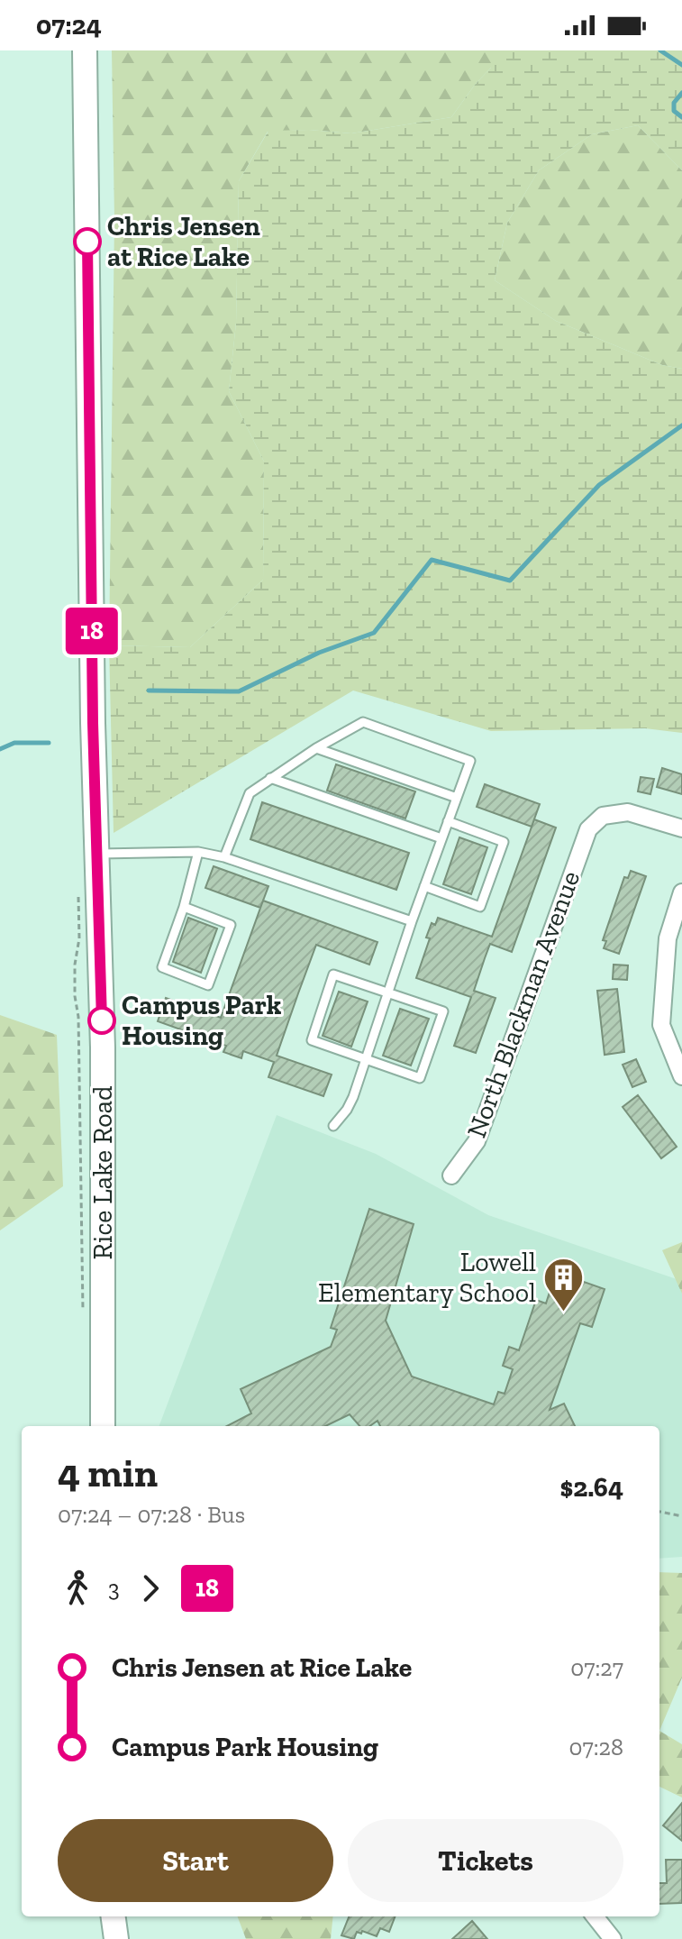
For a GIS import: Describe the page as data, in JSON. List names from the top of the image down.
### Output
{
  "streets": {
    "main road": ["Rice Lake Road"],
    "street": ["North Blackman Avenue"]
  },
  "places": {
    "other": ["Chris Jensen at Rice Lake", "Campus Park Housing"],
    "building": ["Lowell Elementary School"]
  },
  "lines": ["bus line 18"],
  "page": {
    "status": "07:24",
    "on_map": "18",
    "heading": ["4 min", "07:24 – 07:28 · Bus", "$2.64"],
    "legs": ["3", "18"],
    "list": [
      {
        "name": "Chris Jensen at Rice Lake",
        "value": "07:27"
      },
      {
        "name": "Campus Park Housing",
        "value": "07:28"
      }
    ],
    "buttons": ["Start", "Tickets"]
  }
}
